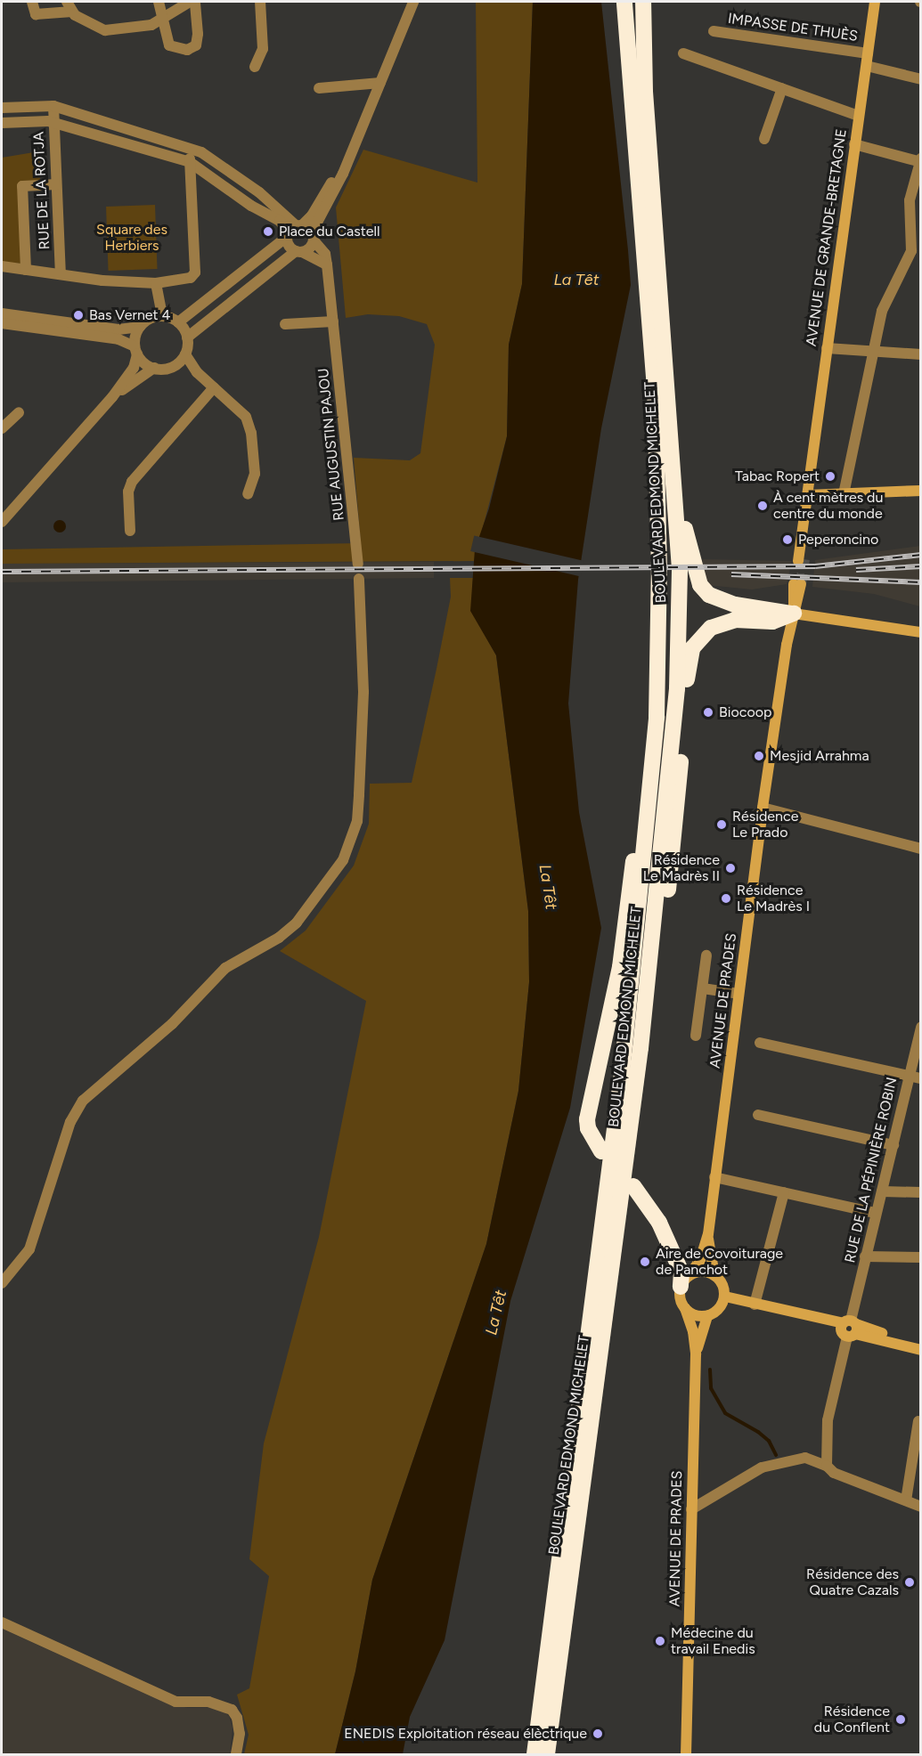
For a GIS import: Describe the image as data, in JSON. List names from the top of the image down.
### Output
{
  "streets": {
    "highway": ["BOULEVARD EDMOND MICHELET"],
    "main road": ["AVENUE DE GRANDE-BRETAGNE", "AVENUE DE PRADES"],
    "street": [
      "IMPASSE DE THUÈS",
      "RUE DE LA ROTJA",
      "RUE AUGUSTIN PAJOU",
      "RUE DE LA PÉPINIÈRE ROBIN"
    ]
  },
  "crossings": [
    ["IMPASSE DE THUÈS", "AVENUE DE GRANDE-BRETAGNE"]
  ],
  "water": ["La Têt"],
  "parks": ["Square des Herbiers"],
  "places": [
    "Place du Castell",
    "Bas Vernet 4",
    "Tabac Ropert",
    "À cent mètres du centre du monde",
    "Peperoncino",
    "Biocoop",
    "Mesjid Arrahma",
    "Résidence Le Prado",
    "Résidence Le Madrès II",
    "Résidence Le Madrès I",
    "Aire de Covoiturage de Panchot",
    "Résidence des Quatre Cazals",
    "Médecine du travail Enedis",
    "Résidence du Conflent",
    "ENEDIS Exploitation réseau élèctrique"
  ]
}
